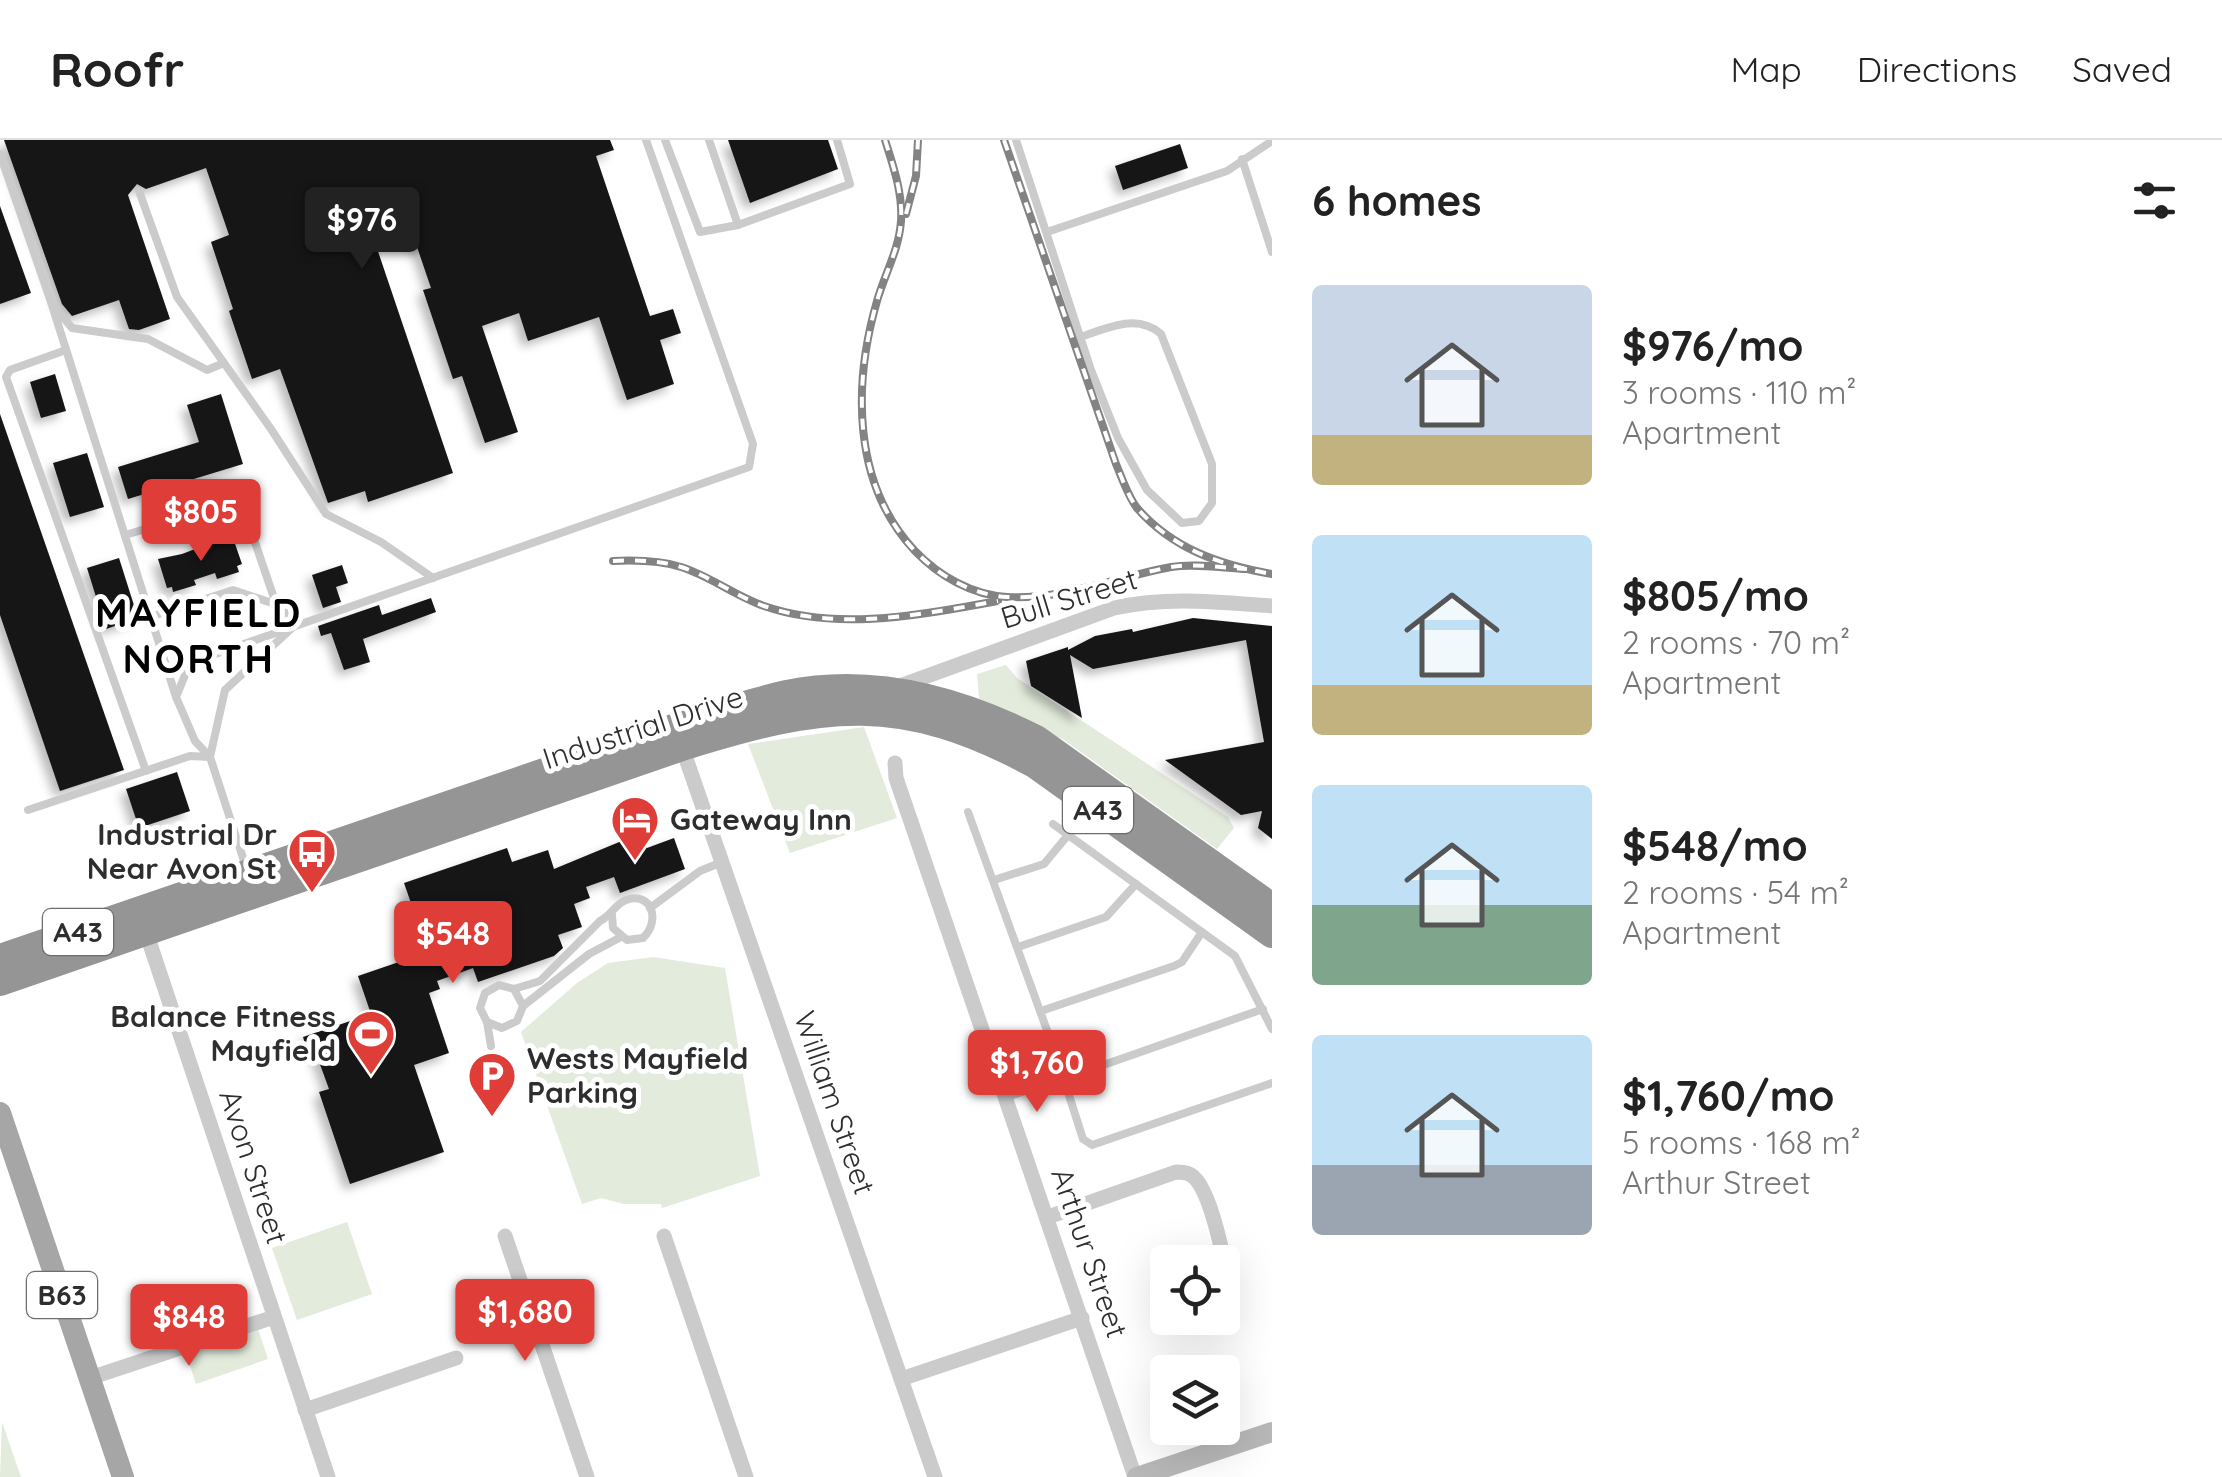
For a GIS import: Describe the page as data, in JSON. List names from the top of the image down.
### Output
{
  "streets": {
    "highway": ["Industrial Drive", "A43"],
    "main road": ["B63"],
    "street": [
      "Bull Street",
      "William Street",
      "Avon Street",
      "Arthur Street"
    ]
  },
  "crossings": [
    ["Bull Street", "Industrial Drive"],
    ["Industrial Drive", "William Street"],
    ["Industrial Drive", "Avon Street"]
  ],
  "districts": ["MAYFIELD NORTH"],
  "places": {
    "hotel": ["Gateway Inn"],
    "bus stop": ["Industrial Dr Near Avon St"],
    "sports": ["Balance Fitness Mayfield"],
    "parking": ["Wests Mayfield Parking"]
  },
  "page": {
    "header": "Roofr",
    "nav": ["Map", "Directions", "Saved"],
    "heading": "6 homes",
    "price": [
      "$976",
      "$805",
      "$548",
      "$1,760",
      "$1,680",
      "$848"
    ],
    "list": [
      {
        "name": "$976/mo",
        "note": "3 rooms · 110 m² · Apartment"
      },
      {
        "name": "$805/mo",
        "note": "2 rooms · 70 m² · Apartment"
      },
      {
        "name": "$548/mo",
        "note": "2 rooms · 54 m² · Apartment"
      },
      {
        "name": "$1,760/mo",
        "note": "5 rooms · 168 m² · Arthur Street"
      }
    ]
  }
}
